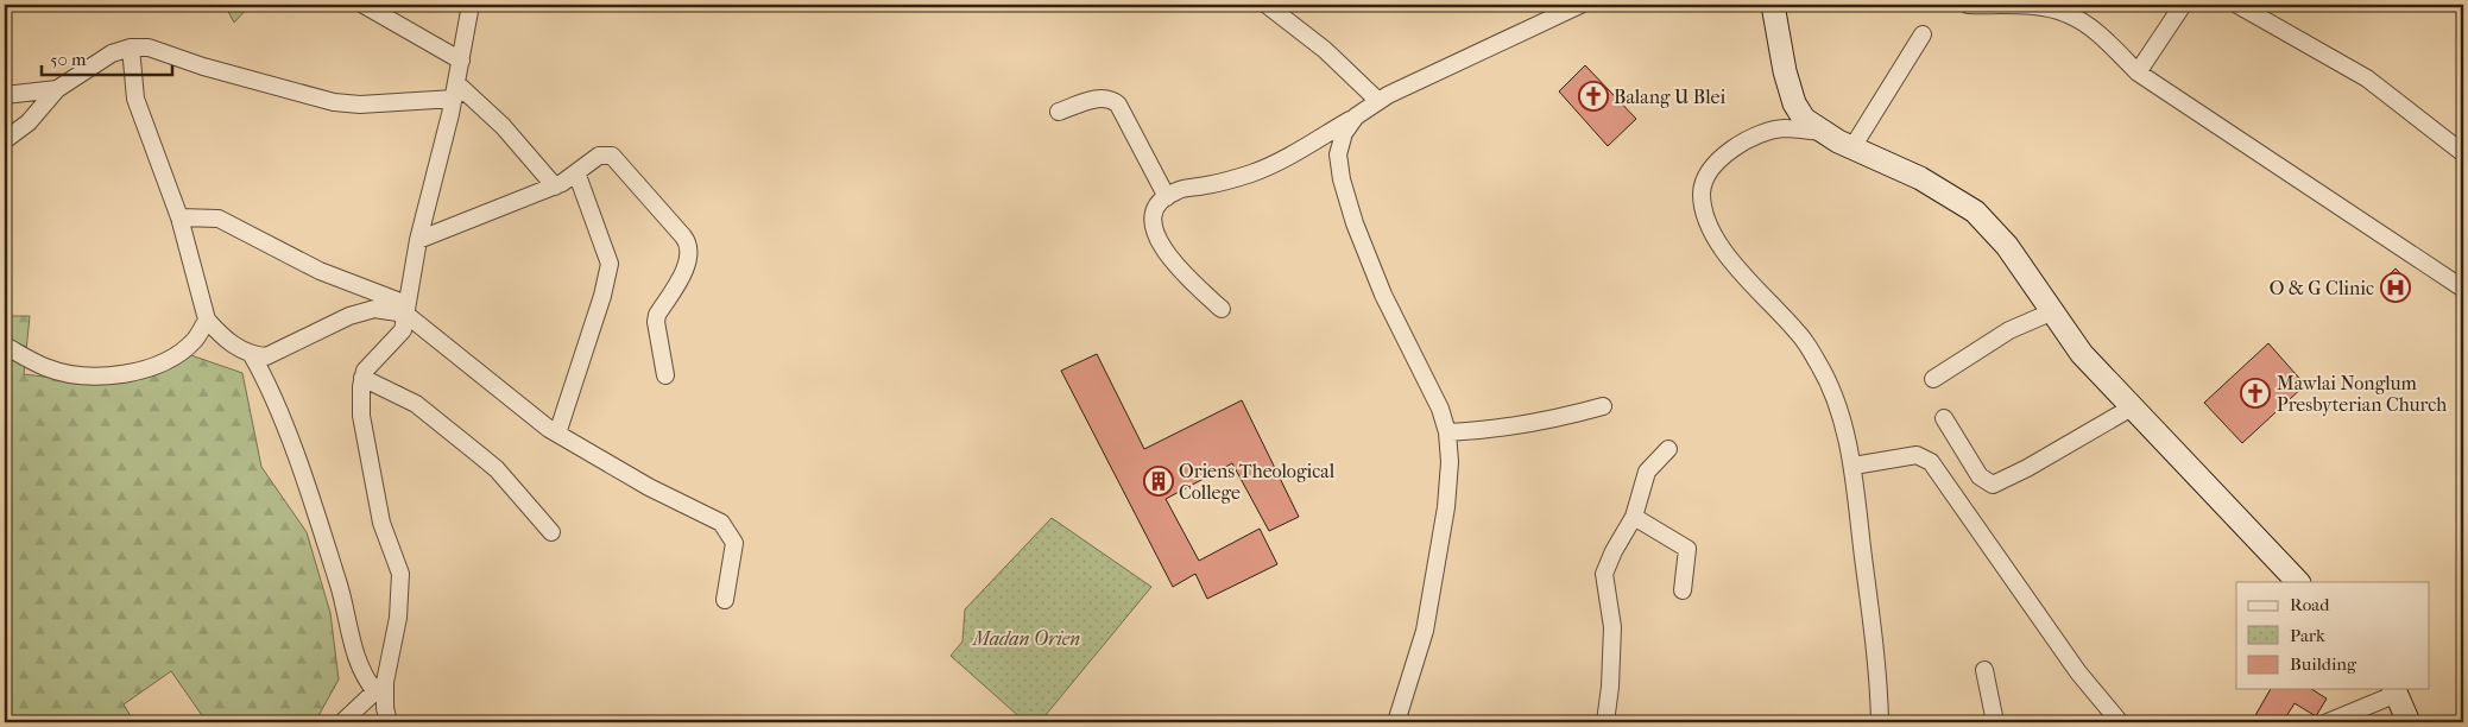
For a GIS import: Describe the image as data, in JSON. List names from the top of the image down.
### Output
{
  "parks": ["Madan Orien"],
  "places": {
    "church": ["Balang U Blei", "Mawlai Nonglum Presbyterian Church"],
    "hospital": ["O & G Clinic"],
    "building": ["Oriens Theological College"]
  },
  "legend": ["Road", "Park", "Building"],
  "scale_bar": "50 m"
}
